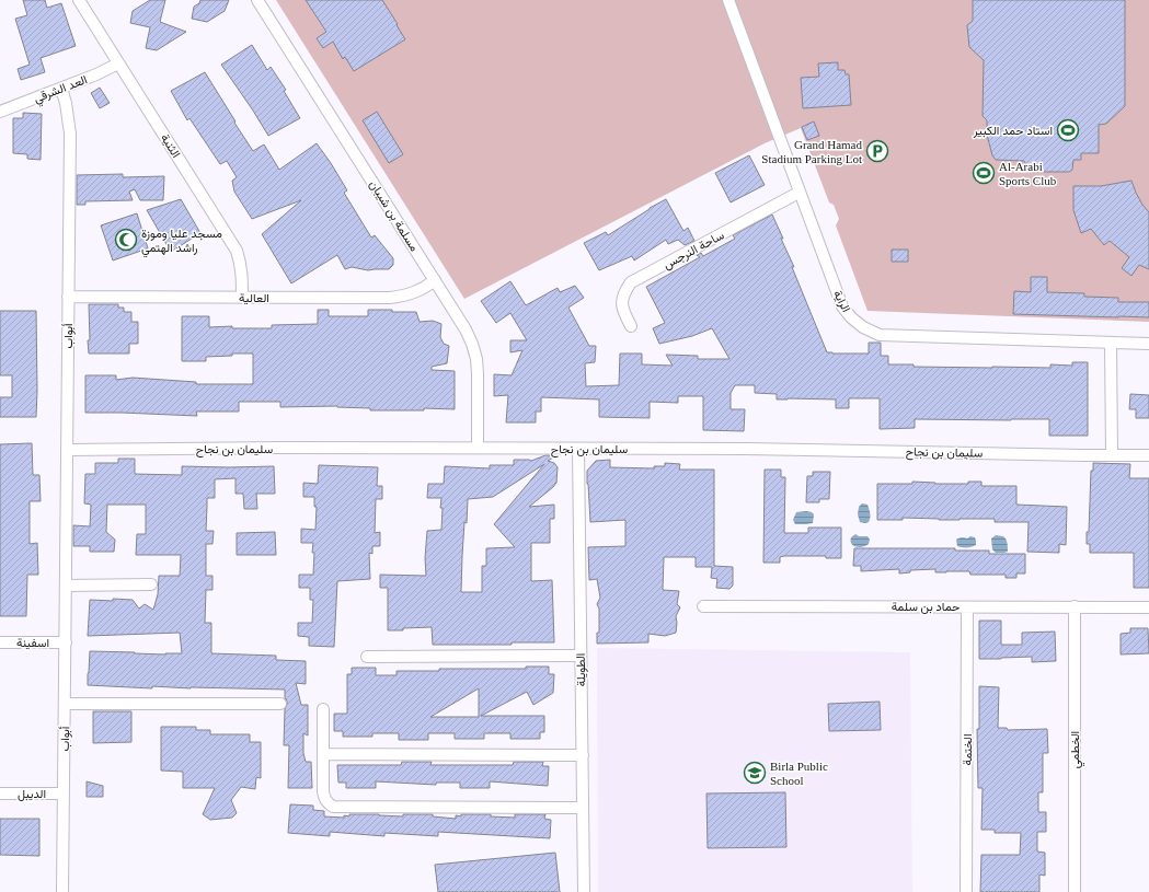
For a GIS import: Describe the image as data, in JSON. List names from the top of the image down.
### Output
{
  "streets": {
    "street": [
      "العد الشرقي",
      "الثنية",
      "مسلمة بن شيبان",
      "ساحة النرجس",
      "العالية",
      "الراية",
      "أبواب",
      "سليمان بن نجاح",
      "حماد بن سلمة",
      "اسفينة",
      "الطويلة",
      "الختمة",
      "الخطمي",
      "الديبل"
    ]
  },
  "crossings": [
    ["العد الشرقي", "الثنية"],
    ["العد الشرقي", "أبواب"],
    ["الثنية", "العالية"],
    ["مسلمة بن شيبان", "العالية"],
    ["مسلمة بن شيبان", "سليمان بن نجاح"],
    ["ساحة النرجس", "الراية"],
    ["العالية", "أبواب"],
    ["أبواب", "سليمان بن نجاح"],
    ["أبواب", "اسفينة"],
    ["أبواب", "الديبل"],
    ["سليمان بن نجاح", "الطويلة"],
    ["حماد بن سلمة", "الختمة"],
    ["حماد بن سلمة", "الخطمي"]
  ],
  "places": {
    "sports": ["استاد حمد الكبير", "Al-Arabi Sports Club"],
    "parking": ["Grand Hamad Stadium Parking Lot"],
    "mosque": ["مسجد عليا وموزة راشد الهتمي"],
    "school or university": ["Birla Public School"]
  }
}
